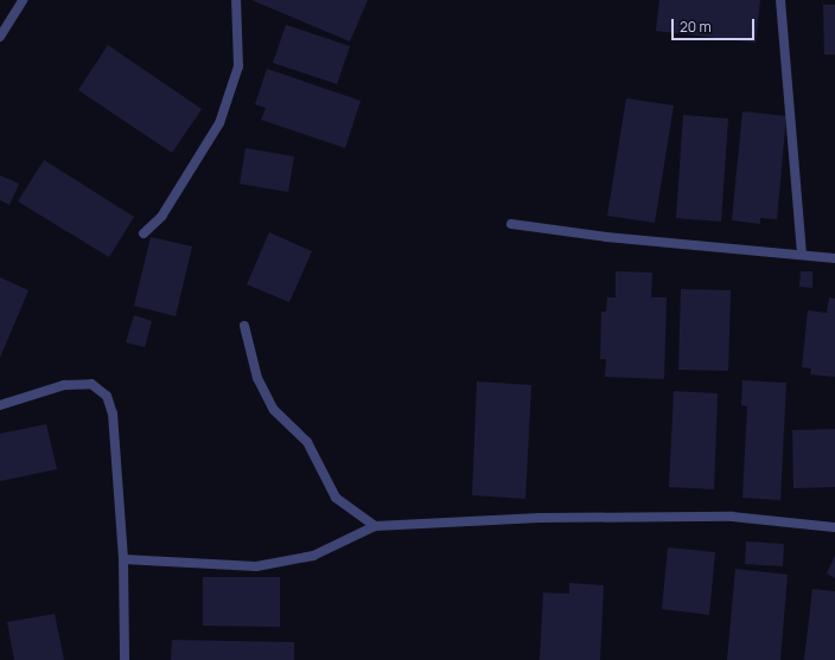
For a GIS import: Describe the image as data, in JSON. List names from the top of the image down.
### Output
{
  "scale_bar": "20 m"
}
